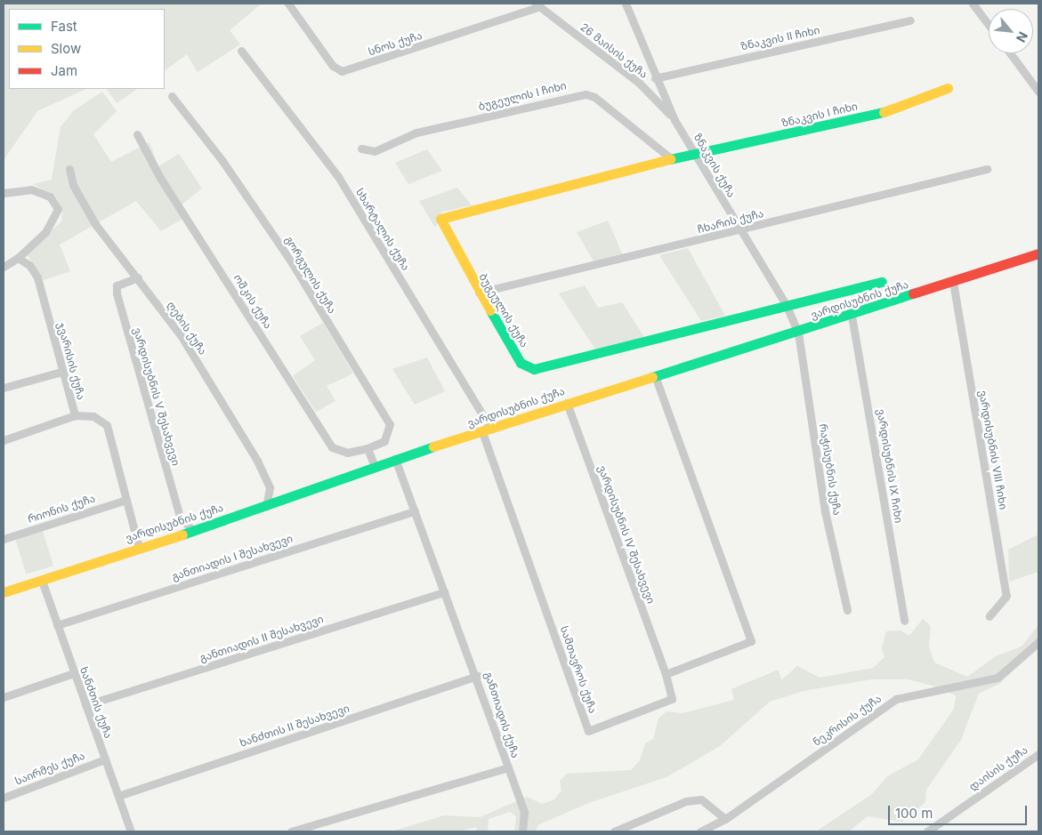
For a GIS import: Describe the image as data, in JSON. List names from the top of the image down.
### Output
{
  "streets": {
    "street": [
      "ზნაკვის II ჩიხი",
      "სნოს ქუჩა",
      "26 მაისის ქუჩა",
      "ბუგეულის I ჩიხი",
      "ზნაკვის I ჩიხი",
      "ზნაკვის ქუჩა",
      "ჩხარის ქუჩა",
      "სხარტალის ქუჩა",
      "გორგულის ქუჩა",
      "ვარდისუბნის ქუჩა",
      "ოშკის ქუჩა",
      "ბუგეულის ქუჩა",
      "ღების ქუჩა",
      "ჯვარისის ქუჩა",
      "ვარდისუბნის V შესახვევი",
      "ვარდისუბნის VIII ჩიხი",
      "ვარდისუბნის IX ჩიხი",
      "რაჭისუბნის ქუჩა",
      "რიონის ქუჩა",
      "ვარდისუბნის IV შესახვევი",
      "განთიადის I შესახვევი",
      "განთიადის II შესახვევი",
      "სამთავროს ქუჩა",
      "ხანძთის ქუჩა",
      "განთიადის ქუჩა",
      "ნეკრისის ქუჩა",
      "ხანძთის II შესახვევი",
      "საირმეს ქუჩა",
      "დაისის ქუჩა"
    ]
  },
  "crossings": [
    ["ზნაკვის II ჩიხი", "ზნაკვის ქუჩა"],
    ["სნოს ქუჩა", "26 მაისის ქუჩა"],
    ["26 მაისის ქუჩა", "ზნაკვის ქუჩა"],
    ["ბუგეულის I ჩიხი", "ბუგეულის ქუჩა"],
    ["ზნაკვის I ჩიხი", "ზნაკვის ქუჩა"],
    ["ზნაკვის I ჩიხი", "ბუგეულის ქუჩა"],
    ["ზნაკვის ქუჩა", "ჩხარის ქუჩა"],
    ["ზნაკვის ქუჩა", "ვარდისუბნის ქუჩა"],
    ["ზნაკვის ქუჩა", "ბუგეულის ქუჩა"],
    ["ზნაკვის ქუჩა", "რაჭისუბნის ქუჩა"],
    ["ჩხარის ქუჩა", "ბუგეულის ქუჩა"],
    ["სხარტალის ქუჩა", "ვარდისუბნის ქუჩა"],
    ["სხარტალის ქუჩა", "სამთავროს ქუჩა"],
    ["გორგულის ქუჩა", "ოშკის ქუჩა"],
    ["ვარდისუბნის ქუჩა", "ღების ქუჩა"],
    ["ვარდისუბნის ქუჩა", "ჯვარისის ქუჩა"],
    ["ვარდისუბნის ქუჩა", "ვარდისუბნის V შესახვევი"],
    ["ვარდისუბნის ქუჩა", "ვარდისუბნის VIII ჩიხი"],
    ["ვარდისუბნის ქუჩა", "ვარდისუბნის IX ჩიხი"],
    ["ვარდისუბნის ქუჩა", "რაჭისუბნის ქუჩა"],
    ["ვარდისუბნის ქუჩა", "ვარდისუბნის IV შესახვევი"],
    ["ვარდისუბნის ქუჩა", "სამთავროს ქუჩა"],
    ["ვარდისუბნის ქუჩა", "ხანძთის ქუჩა"],
    ["ვარდისუბნის ქუჩა", "განთიადის ქუჩა"],
    ["ღების ქუჩა", "ვარდისუბნის V შესახვევი"],
    ["ჯვარისის ქუჩა", "რიონის ქუჩა"],
    ["ვარდისუბნის IV შესახვევი", "სამთავროს ქუჩა"],
    ["განთიადის I შესახვევი", "ხანძთის ქუჩა"],
    ["განთიადის I შესახვევი", "განთიადის ქუჩა"],
    ["განთიადის II შესახვევი", "ხანძთის ქუჩა"],
    ["განთიადის II შესახვევი", "განთიადის ქუჩა"],
    ["ხანძთის ქუჩა", "ხანძთის II შესახვევი"],
    ["ხანძთის ქუჩა", "საირმეს ქუჩა"],
    ["განთიადის ქუჩა", "ხანძთის II შესახვევი"]
  ],
  "legend": ["Fast", "Slow", "Jam"],
  "scale_bar": "100 m",
  "north": "bottom right"
}
